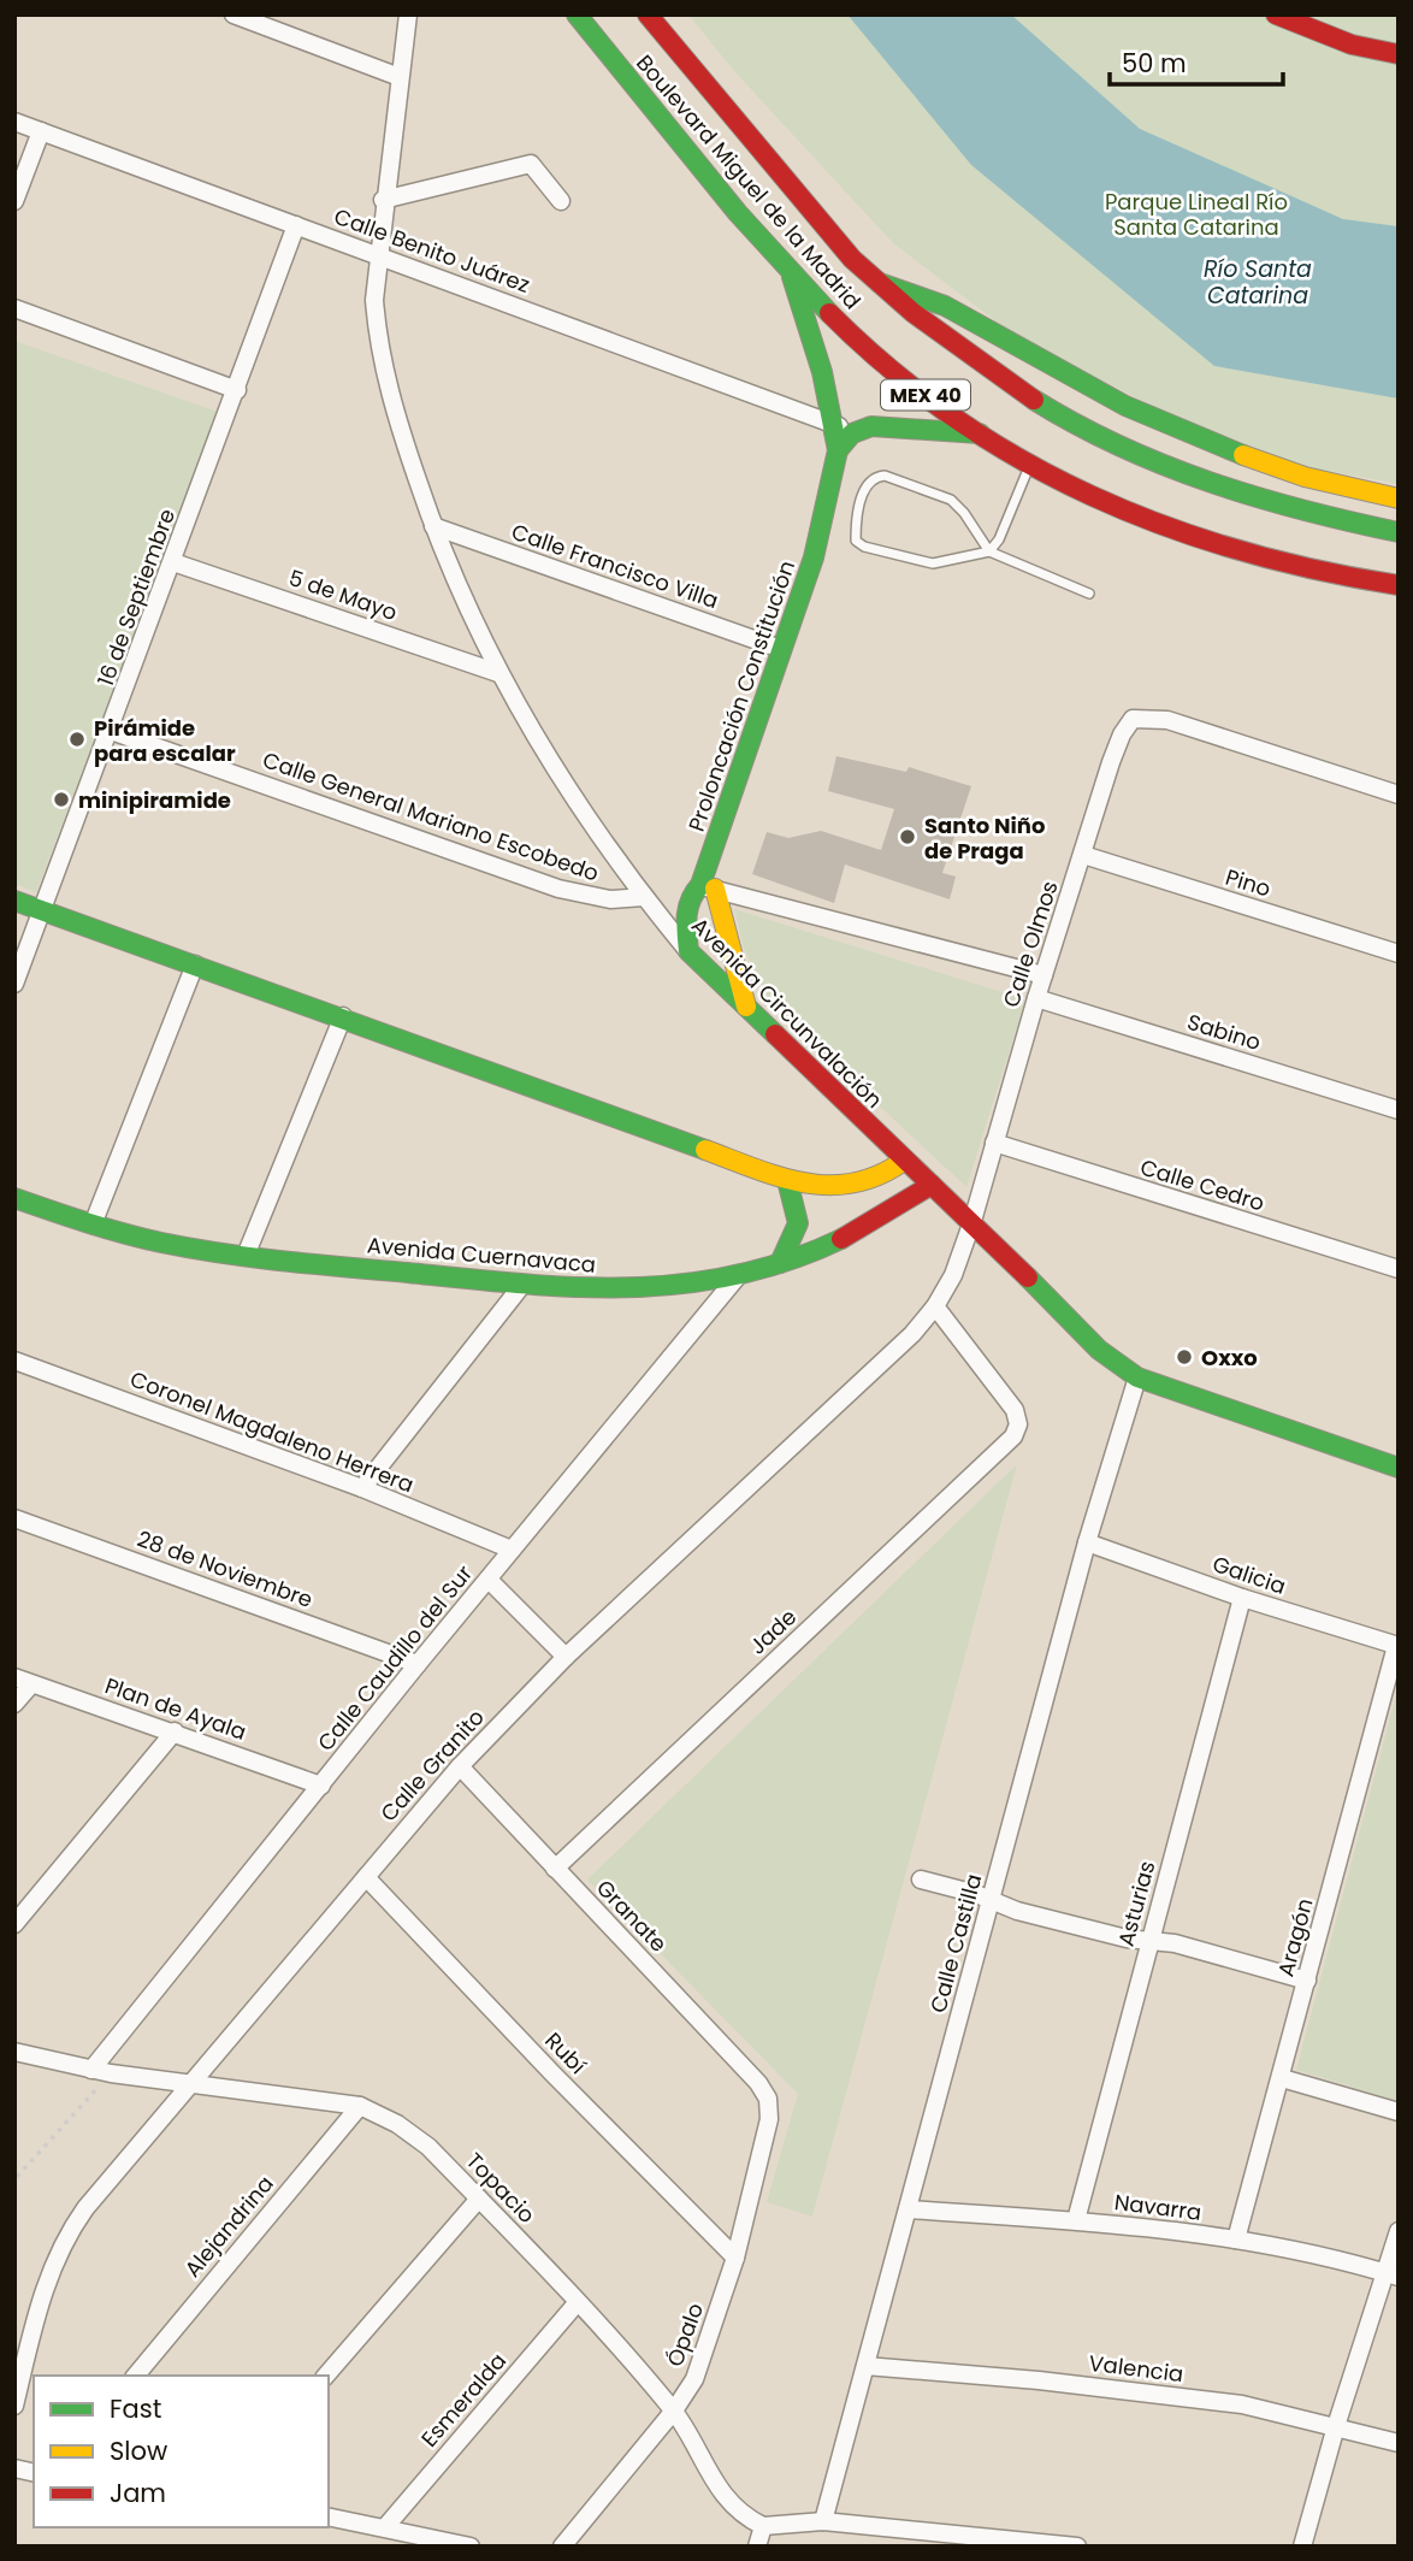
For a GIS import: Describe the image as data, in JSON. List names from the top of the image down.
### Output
{
  "streets": {
    "main road": [
      "Boulevard Miguel de la Madrid",
      "MEX 40",
      "Proloncación Constitución",
      "Avenida Circunvalación",
      "Avenida Cuernavaca"
    ],
    "street": [
      "Calle Benito Juárez",
      "Calle Francisco Villa",
      "5 de Mayo",
      "16 de Septiembre",
      "Calle General Mariano Escobedo",
      "Pino",
      "Calle Olmos",
      "Sabino",
      "Calle Cedro",
      "Coronel Magdaleno Herrera",
      "28 de Noviembre",
      "Galicia",
      "Jade",
      "Calle Caudillo del Sur",
      "Plan de Ayala",
      "Calle Granito",
      "Asturias",
      "Granate",
      "Aragón",
      "Calle Castilla",
      "Rubí",
      "Topacio",
      "Navarra",
      "Alejandrina",
      "Ópalo",
      "Valencia",
      "Esmeralda"
    ]
  },
  "crossings": [
    ["Boulevard Miguel de la Madrid", "Proloncación Constitución"],
    ["Calle Benito Juárez", "16 de Septiembre"],
    ["Calle Benito Juárez", "Proloncación Constitución"],
    ["Calle Benito Juárez", "Avenida Circunvalación"],
    ["Calle Francisco Villa", "Proloncación Constitución"],
    ["Calle Francisco Villa", "Avenida Circunvalación"],
    ["5 de Mayo", "16 de Septiembre"],
    ["5 de Mayo", "Avenida Circunvalación"],
    ["16 de Septiembre", "Calle General Mariano Escobedo"],
    ["Proloncación Constitución", "Avenida Circunvalación"],
    ["Calle General Mariano Escobedo", "Avenida Circunvalación"],
    ["Pino", "Calle Olmos"],
    ["Calle Olmos", "Avenida Circunvalación"],
    ["Calle Olmos", "Sabino"],
    ["Calle Olmos", "Calle Cedro"],
    ["Calle Olmos", "Calle Granito"],
    ["Avenida Circunvalación", "Avenida Cuernavaca"],
    ["Avenida Circunvalación", "Calle Granito"],
    ["Avenida Circunvalación", "Calle Castilla"],
    ["Avenida Cuernavaca", "Calle Caudillo del Sur"],
    ["Coronel Magdaleno Herrera", "Calle Caudillo del Sur"],
    ["28 de Noviembre", "Calle Caudillo del Sur"],
    ["Galicia", "Asturias"],
    ["Galicia", "Aragón"],
    ["Galicia", "Calle Castilla"],
    ["Jade", "Calle Granito"],
    ["Jade", "Granate"],
    ["Calle Caudillo del Sur", "Plan de Ayala"],
    ["Calle Caudillo del Sur", "Topacio"],
    ["Calle Granito", "Granate"],
    ["Calle Granito", "Rubí"],
    ["Calle Granito", "Topacio"],
    ["Asturias", "Navarra"],
    ["Granate", "Ópalo"],
    ["Aragón", "Navarra"],
    ["Calle Castilla", "Navarra"],
    ["Calle Castilla", "Valencia"],
    ["Rubí", "Ópalo"],
    ["Topacio", "Alejandrina"],
    ["Topacio", "Ópalo"],
    ["Topacio", "Esmeralda"]
  ],
  "water": ["Río Santa Catarina"],
  "parks": ["Parque Lineal Río Santa Catarina"],
  "places": [
    "Pirámide para escalar",
    "minipiramide",
    "Santo Niño de Praga",
    "Oxxo"
  ],
  "legend": ["Fast", "Slow", "Jam"],
  "scale_bar": "50 m"
}
